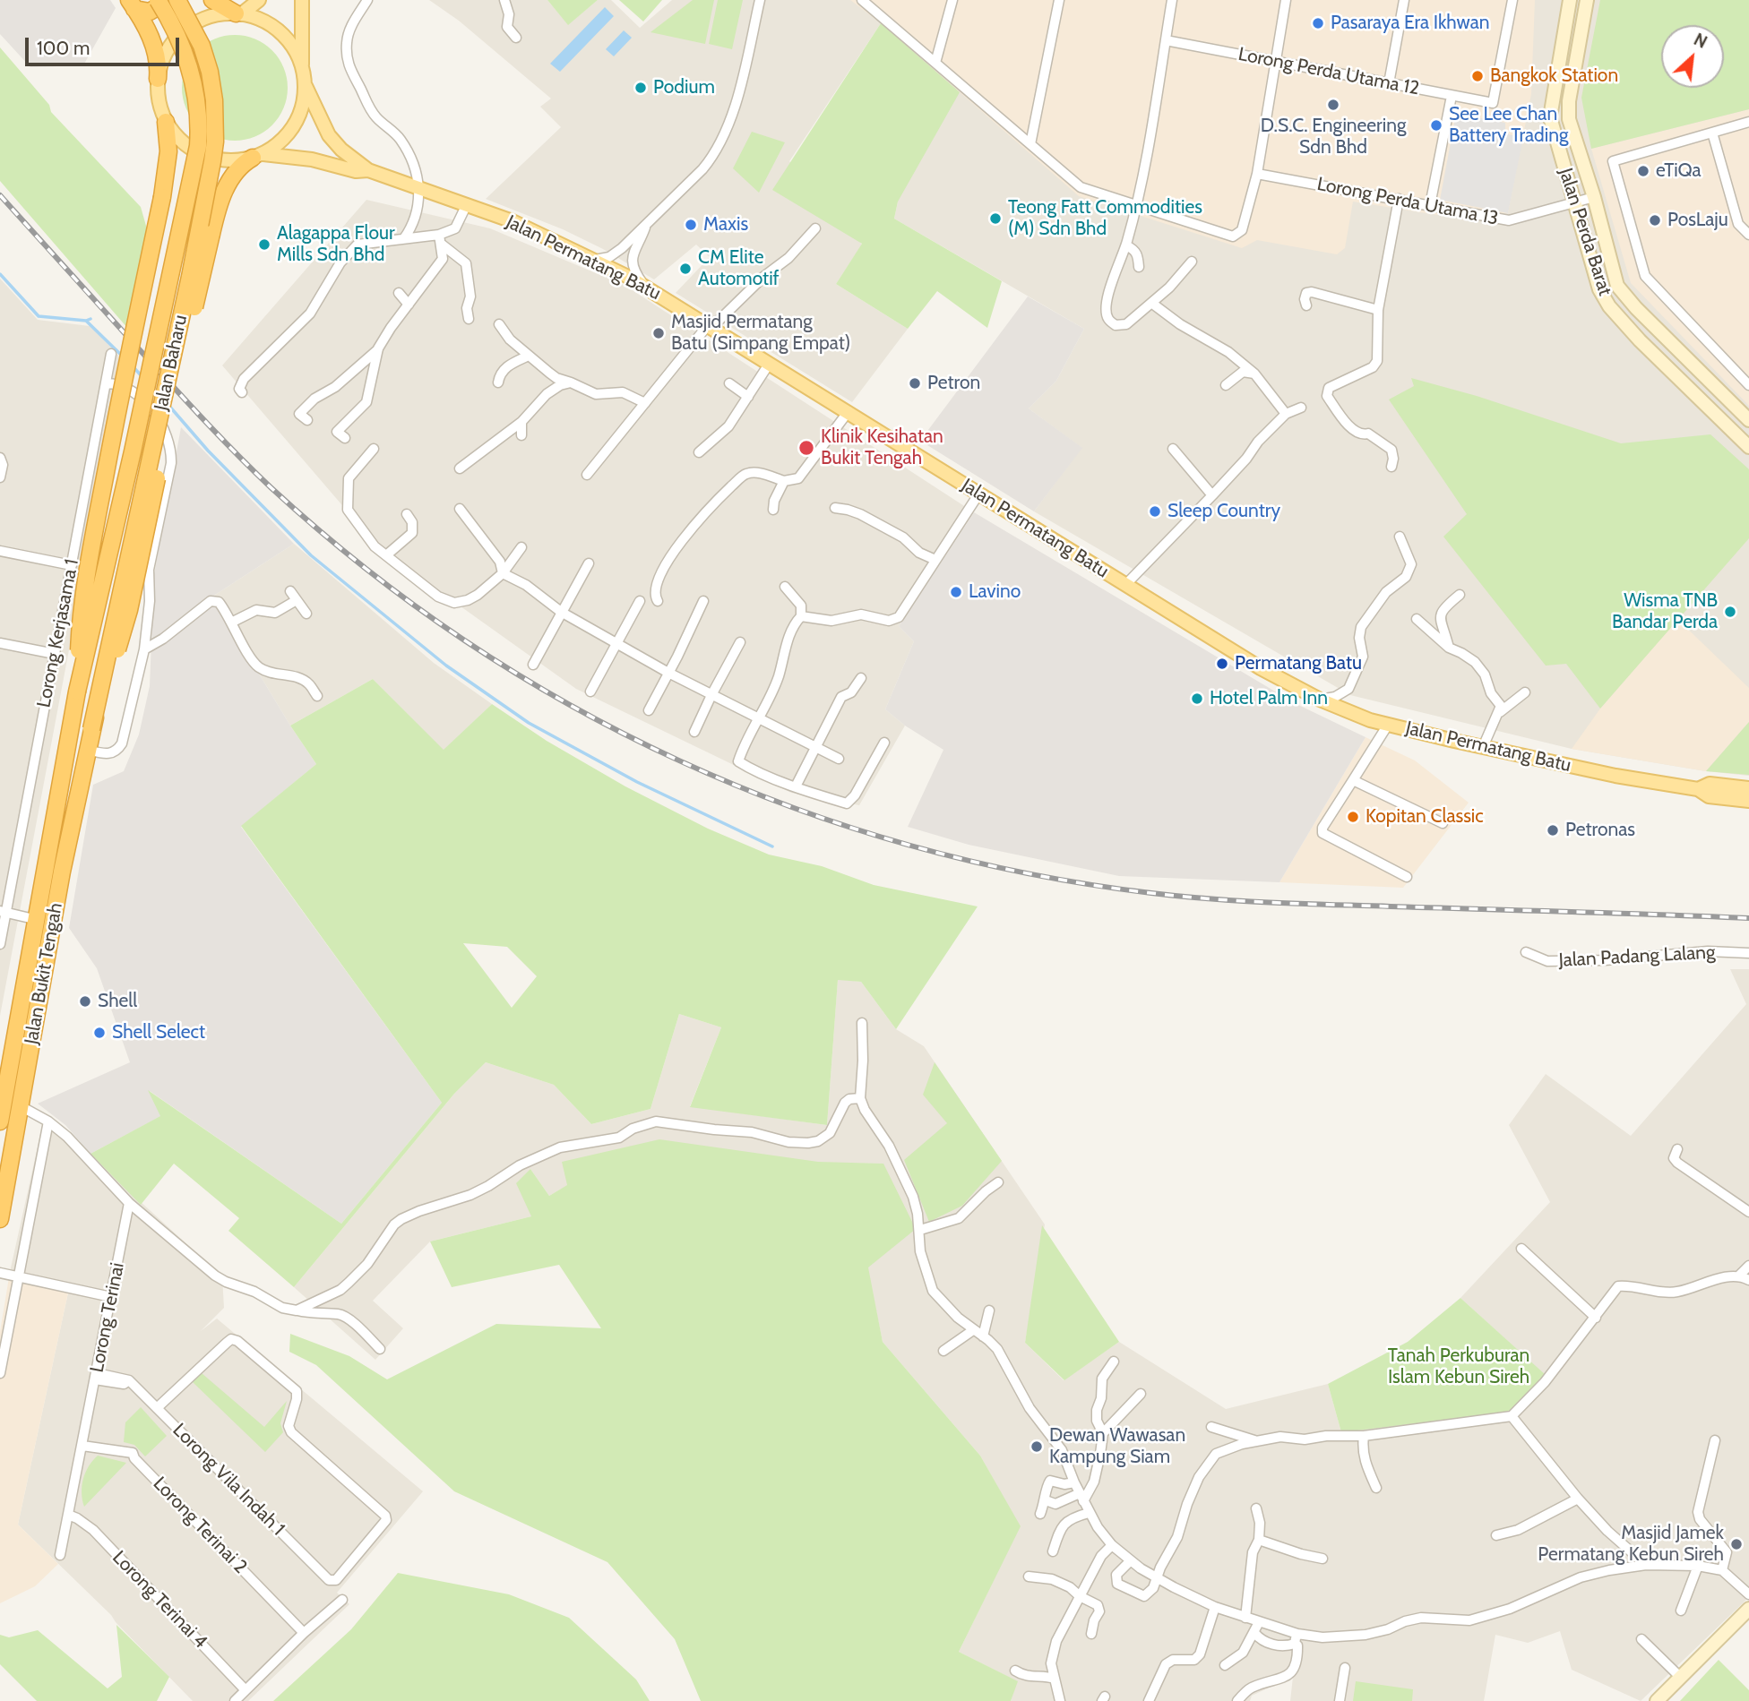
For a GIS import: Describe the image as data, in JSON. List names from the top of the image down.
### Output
{
  "streets": {
    "highway": ["Jalan Baharu", "Jalan Bukit Tengah"],
    "main road": ["Jalan Permatang Batu"],
    "street": [
      "Lorong Perda Utama 12",
      "Lorong Perda Utama 13",
      "Jalan Perda Barat",
      "Lorong Kerjasama 1",
      "Jalan Padang Lalang",
      "Lorong Terinai",
      "Lorong Vila Indah 1",
      "Lorong Terinai 2",
      "Lorong Terinai 4"
    ]
  },
  "crossings": [
    ["Lorong Perda Utama 13", "Jalan Perda Barat"],
    ["Jalan Baharu", "Jalan Bukit Tengah"],
    ["Lorong Terinai", "Lorong Vila Indah 1"],
    ["Lorong Terinai", "Lorong Terinai 2"],
    ["Lorong Terinai", "Lorong Terinai 4"]
  ],
  "parks": ["Tanah Perkuburan Islam Kebun Sireh"],
  "places": [
    "Pasaraya Era Ikhwan",
    "Bangkok Station",
    "Podium",
    "D.S.C. Engineering Sdn Bhd",
    "See Lee Chan Battery Trading",
    "eTiQa",
    "Teong Fatt Commodities (M) Sdn Bhd",
    "PosLaju",
    "Maxis",
    "Alagappa Flour Mills Sdn Bhd",
    "CM Elite Automotif",
    "Masjid Permatang Batu (Simpang Empat)",
    "Petron",
    "Klinik Kesihatan Bukit Tengah",
    "Sleep Country",
    "Lavino",
    "Wisma TNB Bandar Perda",
    "Permatang Batu",
    "Hotel Palm Inn",
    "Kopitan Classic",
    "Petronas",
    "Shell",
    "Shell Select",
    "Dewan Wawasan Kampung Siam",
    "Masjid Jamek Permatang Kebun Sireh"
  ],
  "scale_bar": "100 m",
  "north": "top right"
}
